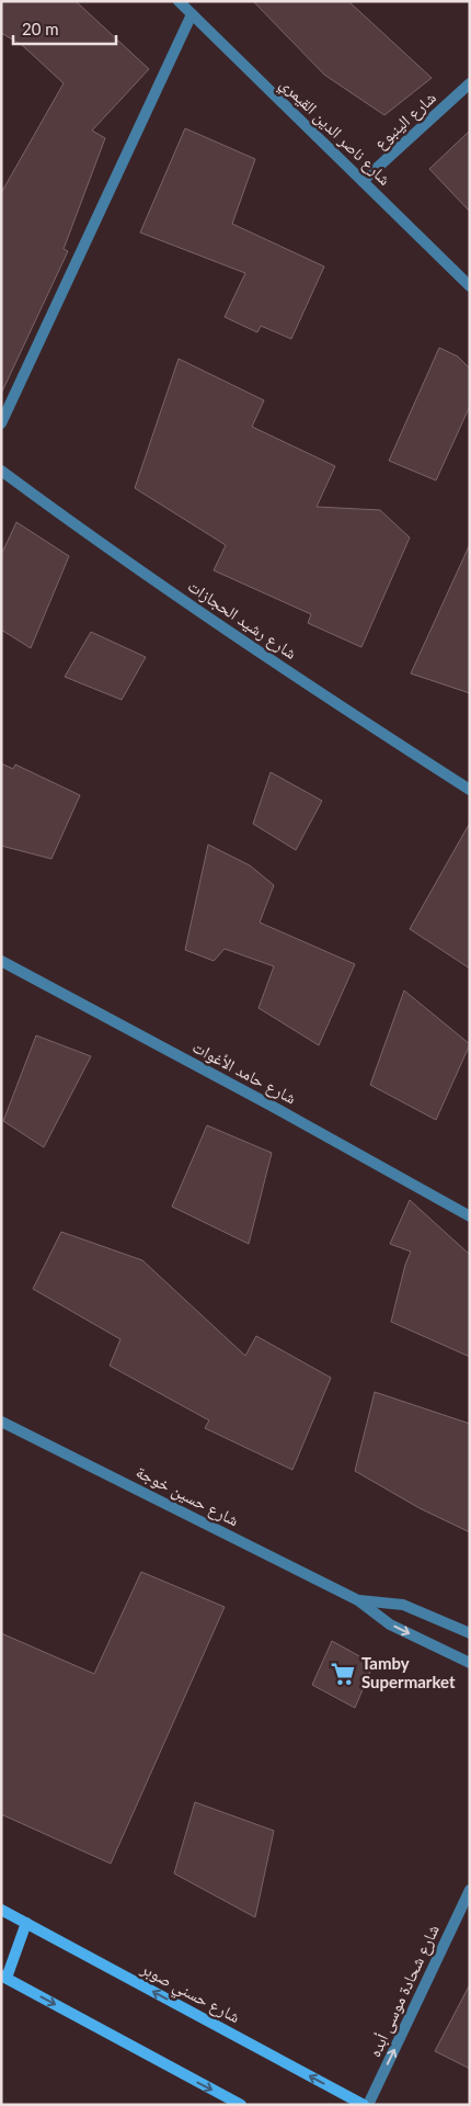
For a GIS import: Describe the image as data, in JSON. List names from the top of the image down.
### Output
{
  "streets": {
    "main road": ["شارع حسني صوبر"],
    "street": [
      "شارع الينبوع",
      "شارع ناصر الدين القيمري",
      "شارع رشيد الحجازات",
      "شارع حامد الأغوات",
      "شارع حسين خوجة",
      "شارع شحادة موسى أبده"
    ]
  },
  "crossings": [
    ["شارع الينبوع", "شارع ناصر الدين القيمري"]
  ],
  "one_way": ["شارع شحادة موسى أبده"],
  "places": {
    "supermarket": ["Tamby Supermarket"]
  },
  "scale_bar": "20 m"
}
